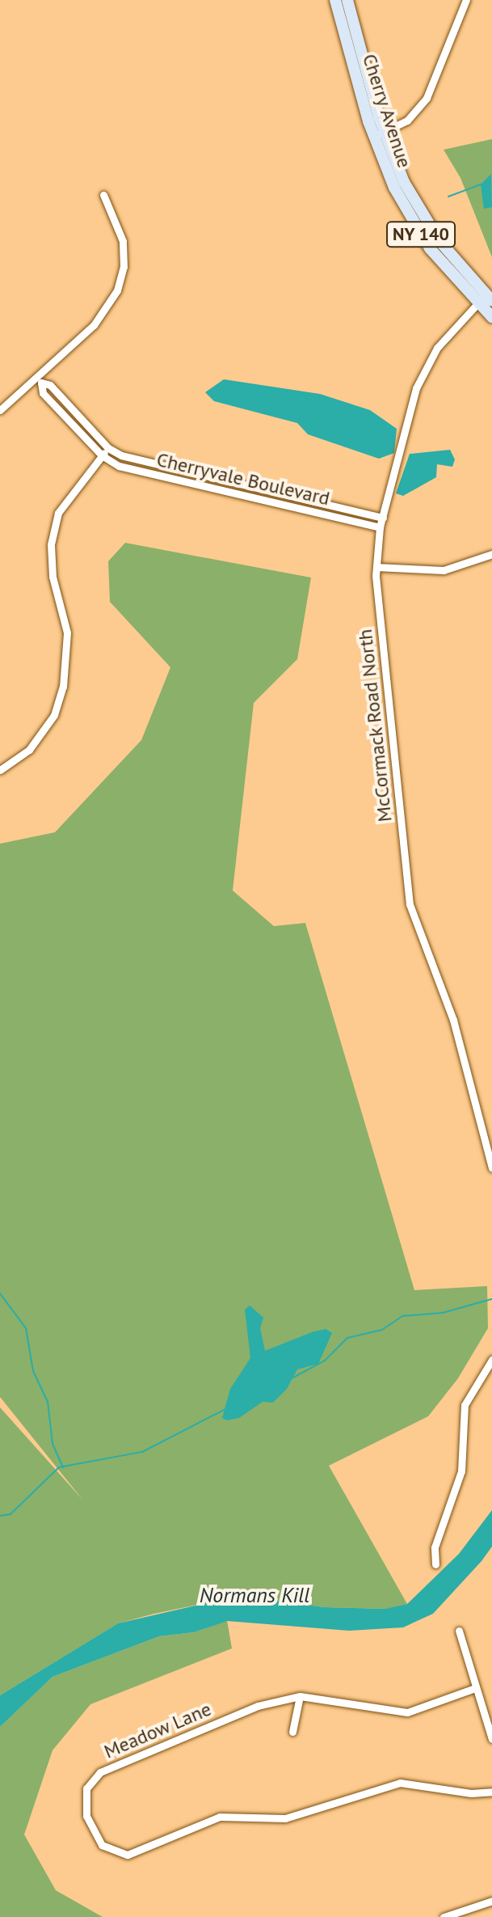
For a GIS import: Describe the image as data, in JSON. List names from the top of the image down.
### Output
{
  "streets": {
    "main road": ["Cherry Avenue", "NY 140"],
    "street": ["Cherryvale Boulevard", "McCormack Road North", "Meadow Lane"]
  },
  "crossings": [
    ["Cherry Avenue", "McCormack Road North"],
    ["Cherryvale Boulevard", "McCormack Road North"]
  ],
  "water": ["Normans Kill"]
}
